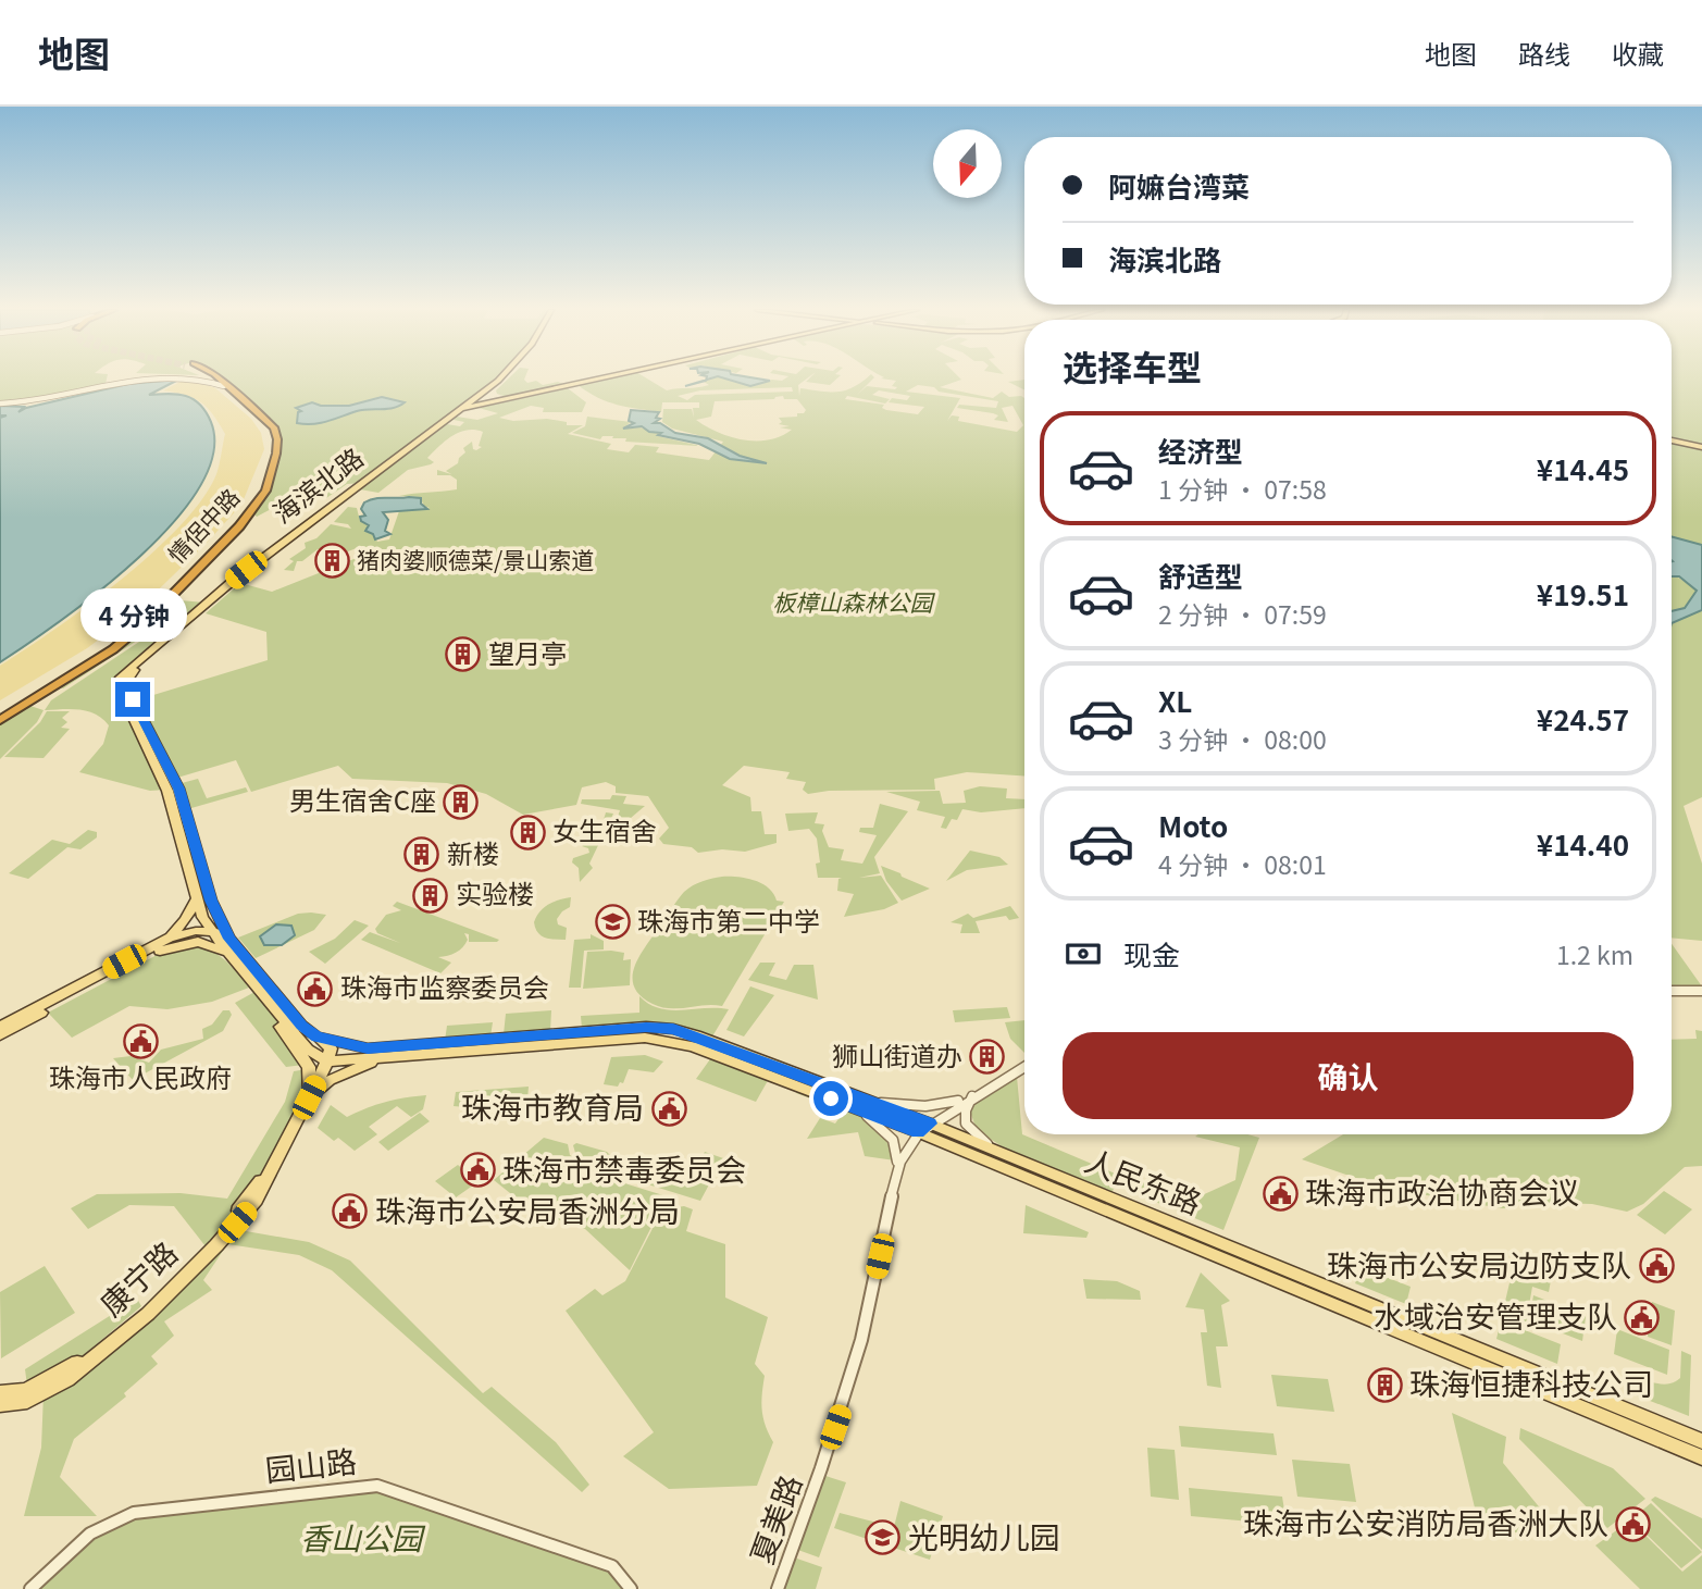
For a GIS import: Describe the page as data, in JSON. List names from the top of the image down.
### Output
{
  "streets": {
    "highway": ["情侶中路"],
    "main road": ["海滨北路", "人民东路", "康宁路"],
    "street": ["园山路", "夏美路"]
  },
  "crossings": [
    ["海滨北路", "人民东路"],
    ["人民东路", "康宁路"],
    ["人民东路", "夏美路"]
  ],
  "parks": ["板樟山森林公园", "香山公园"],
  "places": {
    "building": [
      "猪肉婆顺德菜/景山索道",
      "望月亭",
      "男生宿舍C座",
      "女生宿舍",
      "新楼",
      "实验楼",
      "狮山街道办",
      "珠海恒捷科技公司"
    ],
    "school or university": ["珠海市第二中学", "光明幼儿园"],
    "public building": [
      "珠海市监察委员会",
      "珠海市人民政府",
      "珠海市教育局",
      "珠海市禁毒委员会",
      "珠海市政治协商会议",
      "珠海市公安局香洲分局",
      "珠海市公安局边防支队",
      "水域治安管理支队",
      "珠海市公安消防局香洲大队"
    ]
  },
  "north": "bottom",
  "page": {
    "header": "地图",
    "nav": ["地图", "路线", "收藏"],
    "banner": ["阿嫲台湾菜", "海滨北路"],
    "heading": "选择车型",
    "list": [
      {
        "name": "经济型",
        "note": "1 分钟 · 07:58",
        "value": "¥14.45"
      },
      {
        "name": "舒适型",
        "note": "2 分钟 · 07:59",
        "value": "¥19.51"
      },
      {
        "name": "XL",
        "note": "3 分钟 · 08:00",
        "value": "¥24.57"
      },
      {
        "name": "Moto",
        "note": "4 分钟 · 08:01",
        "value": "¥14.40"
      }
    ],
    "bubble": "4 分钟",
    "pay": ["现金", "1.2 km"],
    "buttons": "确认"
  }
}
